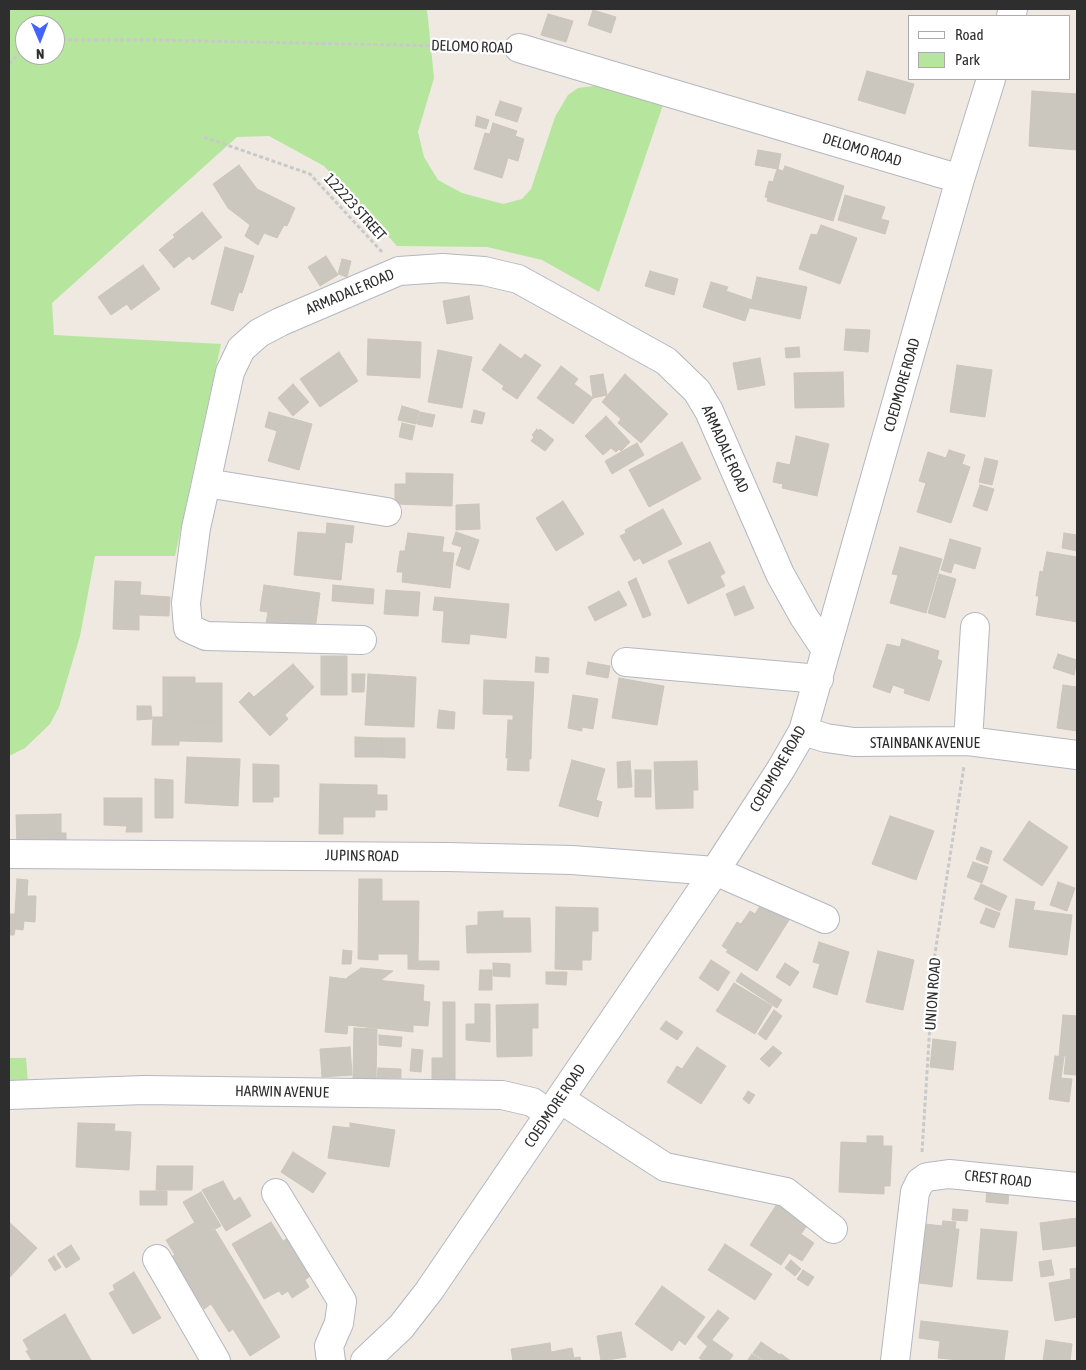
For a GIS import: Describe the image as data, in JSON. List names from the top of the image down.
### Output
{
  "streets": {
    "street": [
      "DELOMO ROAD",
      "ARMADALE ROAD",
      "COEDMORE ROAD",
      "STAINBANK AVENUE",
      "JUPINS ROAD",
      "HARWIN AVENUE",
      "CREST ROAD"
    ],
    "path": ["122223 STREET", "UNION ROAD"]
  },
  "crossings": [
    ["DELOMO ROAD", "COEDMORE ROAD"],
    ["122223 STREET", "ARMADALE ROAD"],
    ["ARMADALE ROAD", "COEDMORE ROAD"],
    ["COEDMORE ROAD", "STAINBANK AVENUE"],
    ["COEDMORE ROAD", "JUPINS ROAD"],
    ["COEDMORE ROAD", "HARWIN AVENUE"],
    ["STAINBANK AVENUE", "UNION ROAD"],
    ["UNION ROAD", "CREST ROAD"]
  ],
  "legend": ["Road", "Park"],
  "north": "bottom"
}
